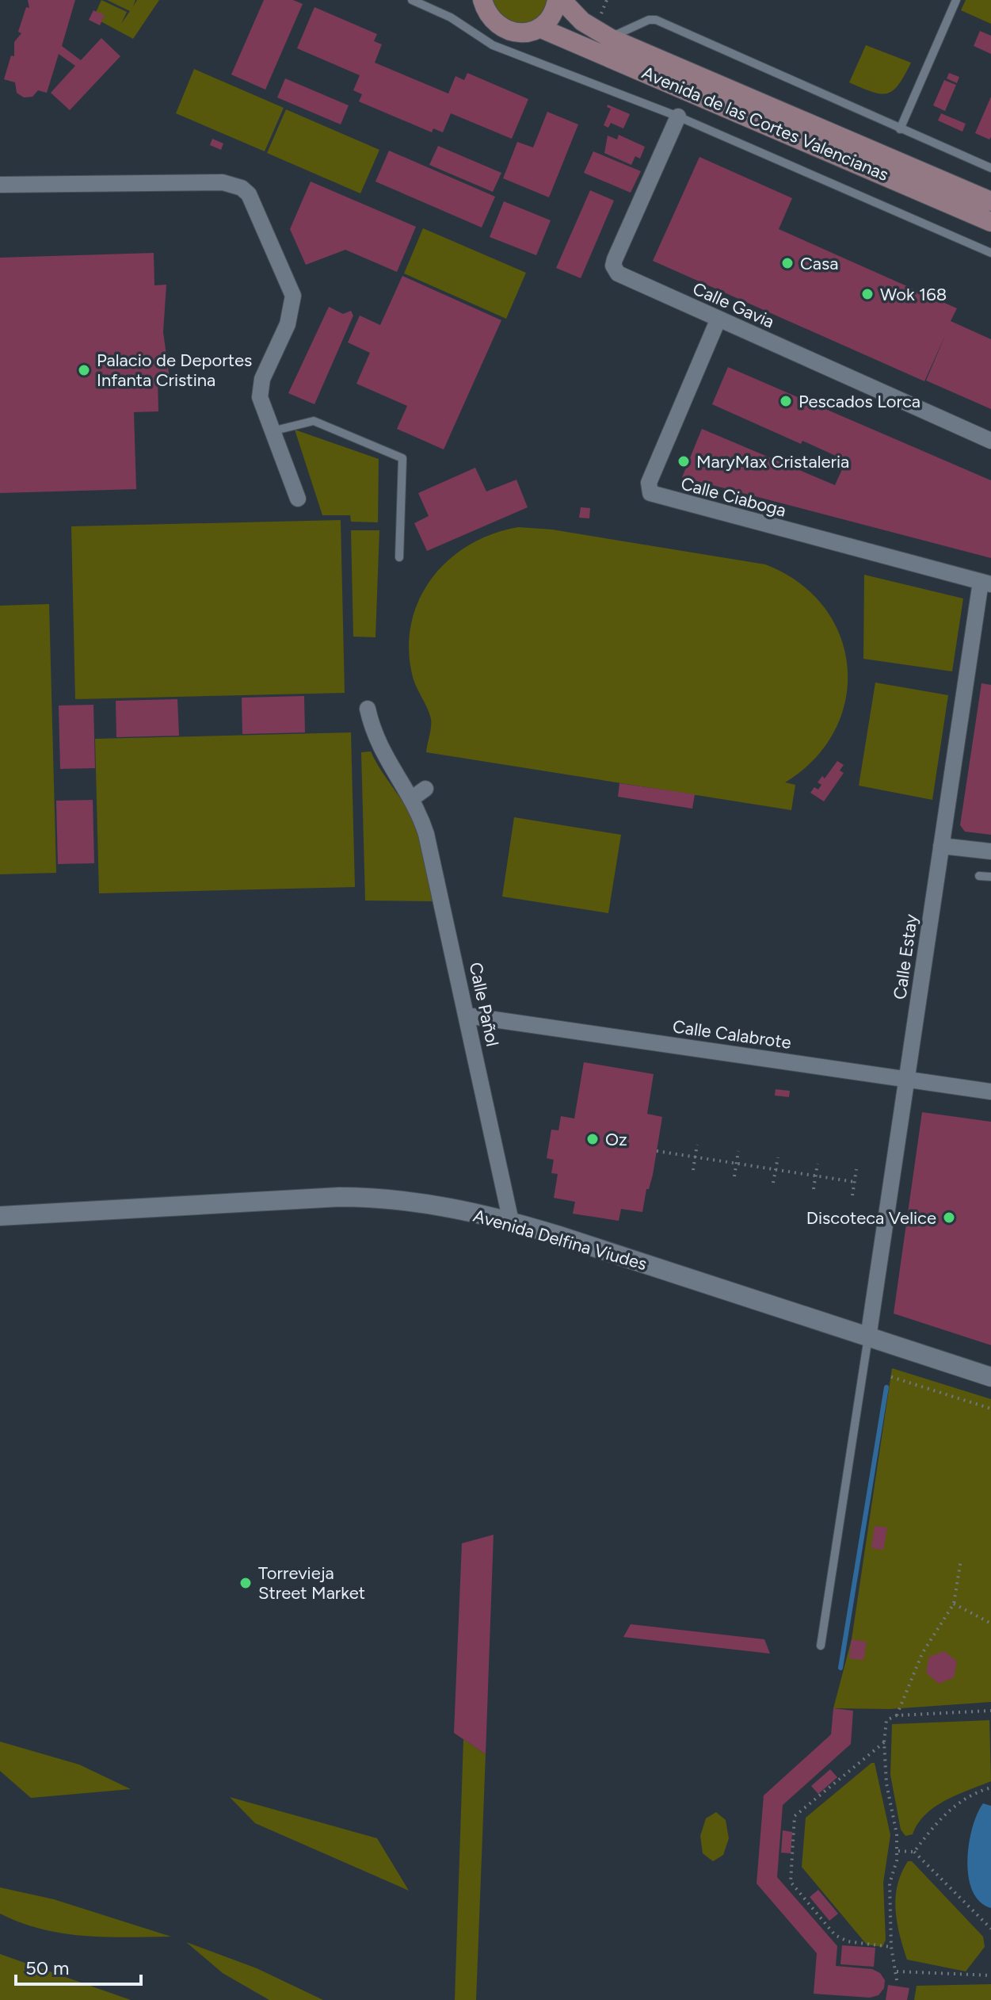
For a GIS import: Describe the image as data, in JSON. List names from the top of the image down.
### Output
{
  "streets": {
    "main road": ["Avenida de las Cortes Valencianas"],
    "street": [
      "Calle Gavia",
      "Calle Ciaboga",
      "Calle Estay",
      "Calle Pañol",
      "Calle Calabrote",
      "Avenida Delfina Viudes"
    ]
  },
  "crossings": [
    ["Calle Gavia", "Calle Ciaboga"],
    ["Calle Ciaboga", "Calle Estay"],
    ["Calle Estay", "Calle Calabrote"],
    ["Calle Estay", "Avenida Delfina Viudes"],
    ["Calle Pañol", "Calle Calabrote"],
    ["Calle Pañol", "Avenida Delfina Viudes"]
  ],
  "places": [
    "Casa",
    "Wok 168",
    "Palacio de Deportes Infanta Cristina",
    "Pescados Lorca",
    "MaryMax Cristaleria",
    "Oz",
    "Discoteca Velice",
    "Torrevieja Street Market"
  ],
  "scale_bar": "50 m"
}
